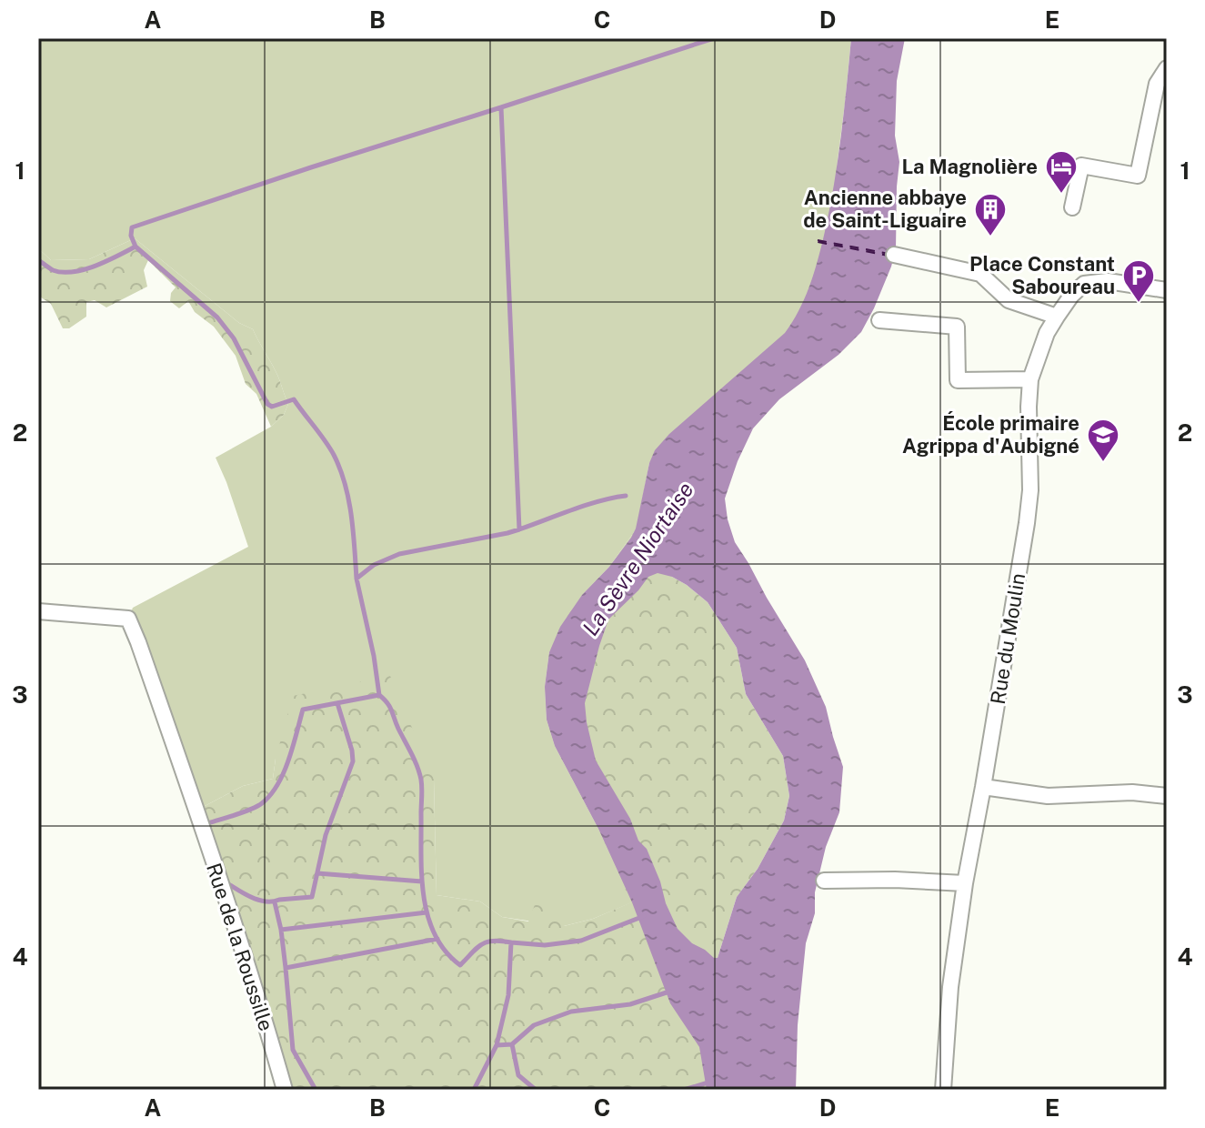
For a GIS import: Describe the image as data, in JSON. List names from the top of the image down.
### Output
{
  "streets": {
    "street": ["Rue du Moulin", "Rue de la Roussille"]
  },
  "water": ["La Sèvre Niortaise"],
  "places": {
    "hotel": ["La Magnolière"],
    "building": ["Ancienne abbaye de Saint-Liguaire"],
    "parking": ["Place Constant Saboureau"],
    "school or university": ["École primaire Agrippa d'Aubigné"]
  },
  "grid": {
    "columns": [
      "A",
      "B",
      "C",
      "D",
      "E"
    ],
    "rows": [
      "1",
      "2",
      "3",
      "4"
    ]
  }
}
